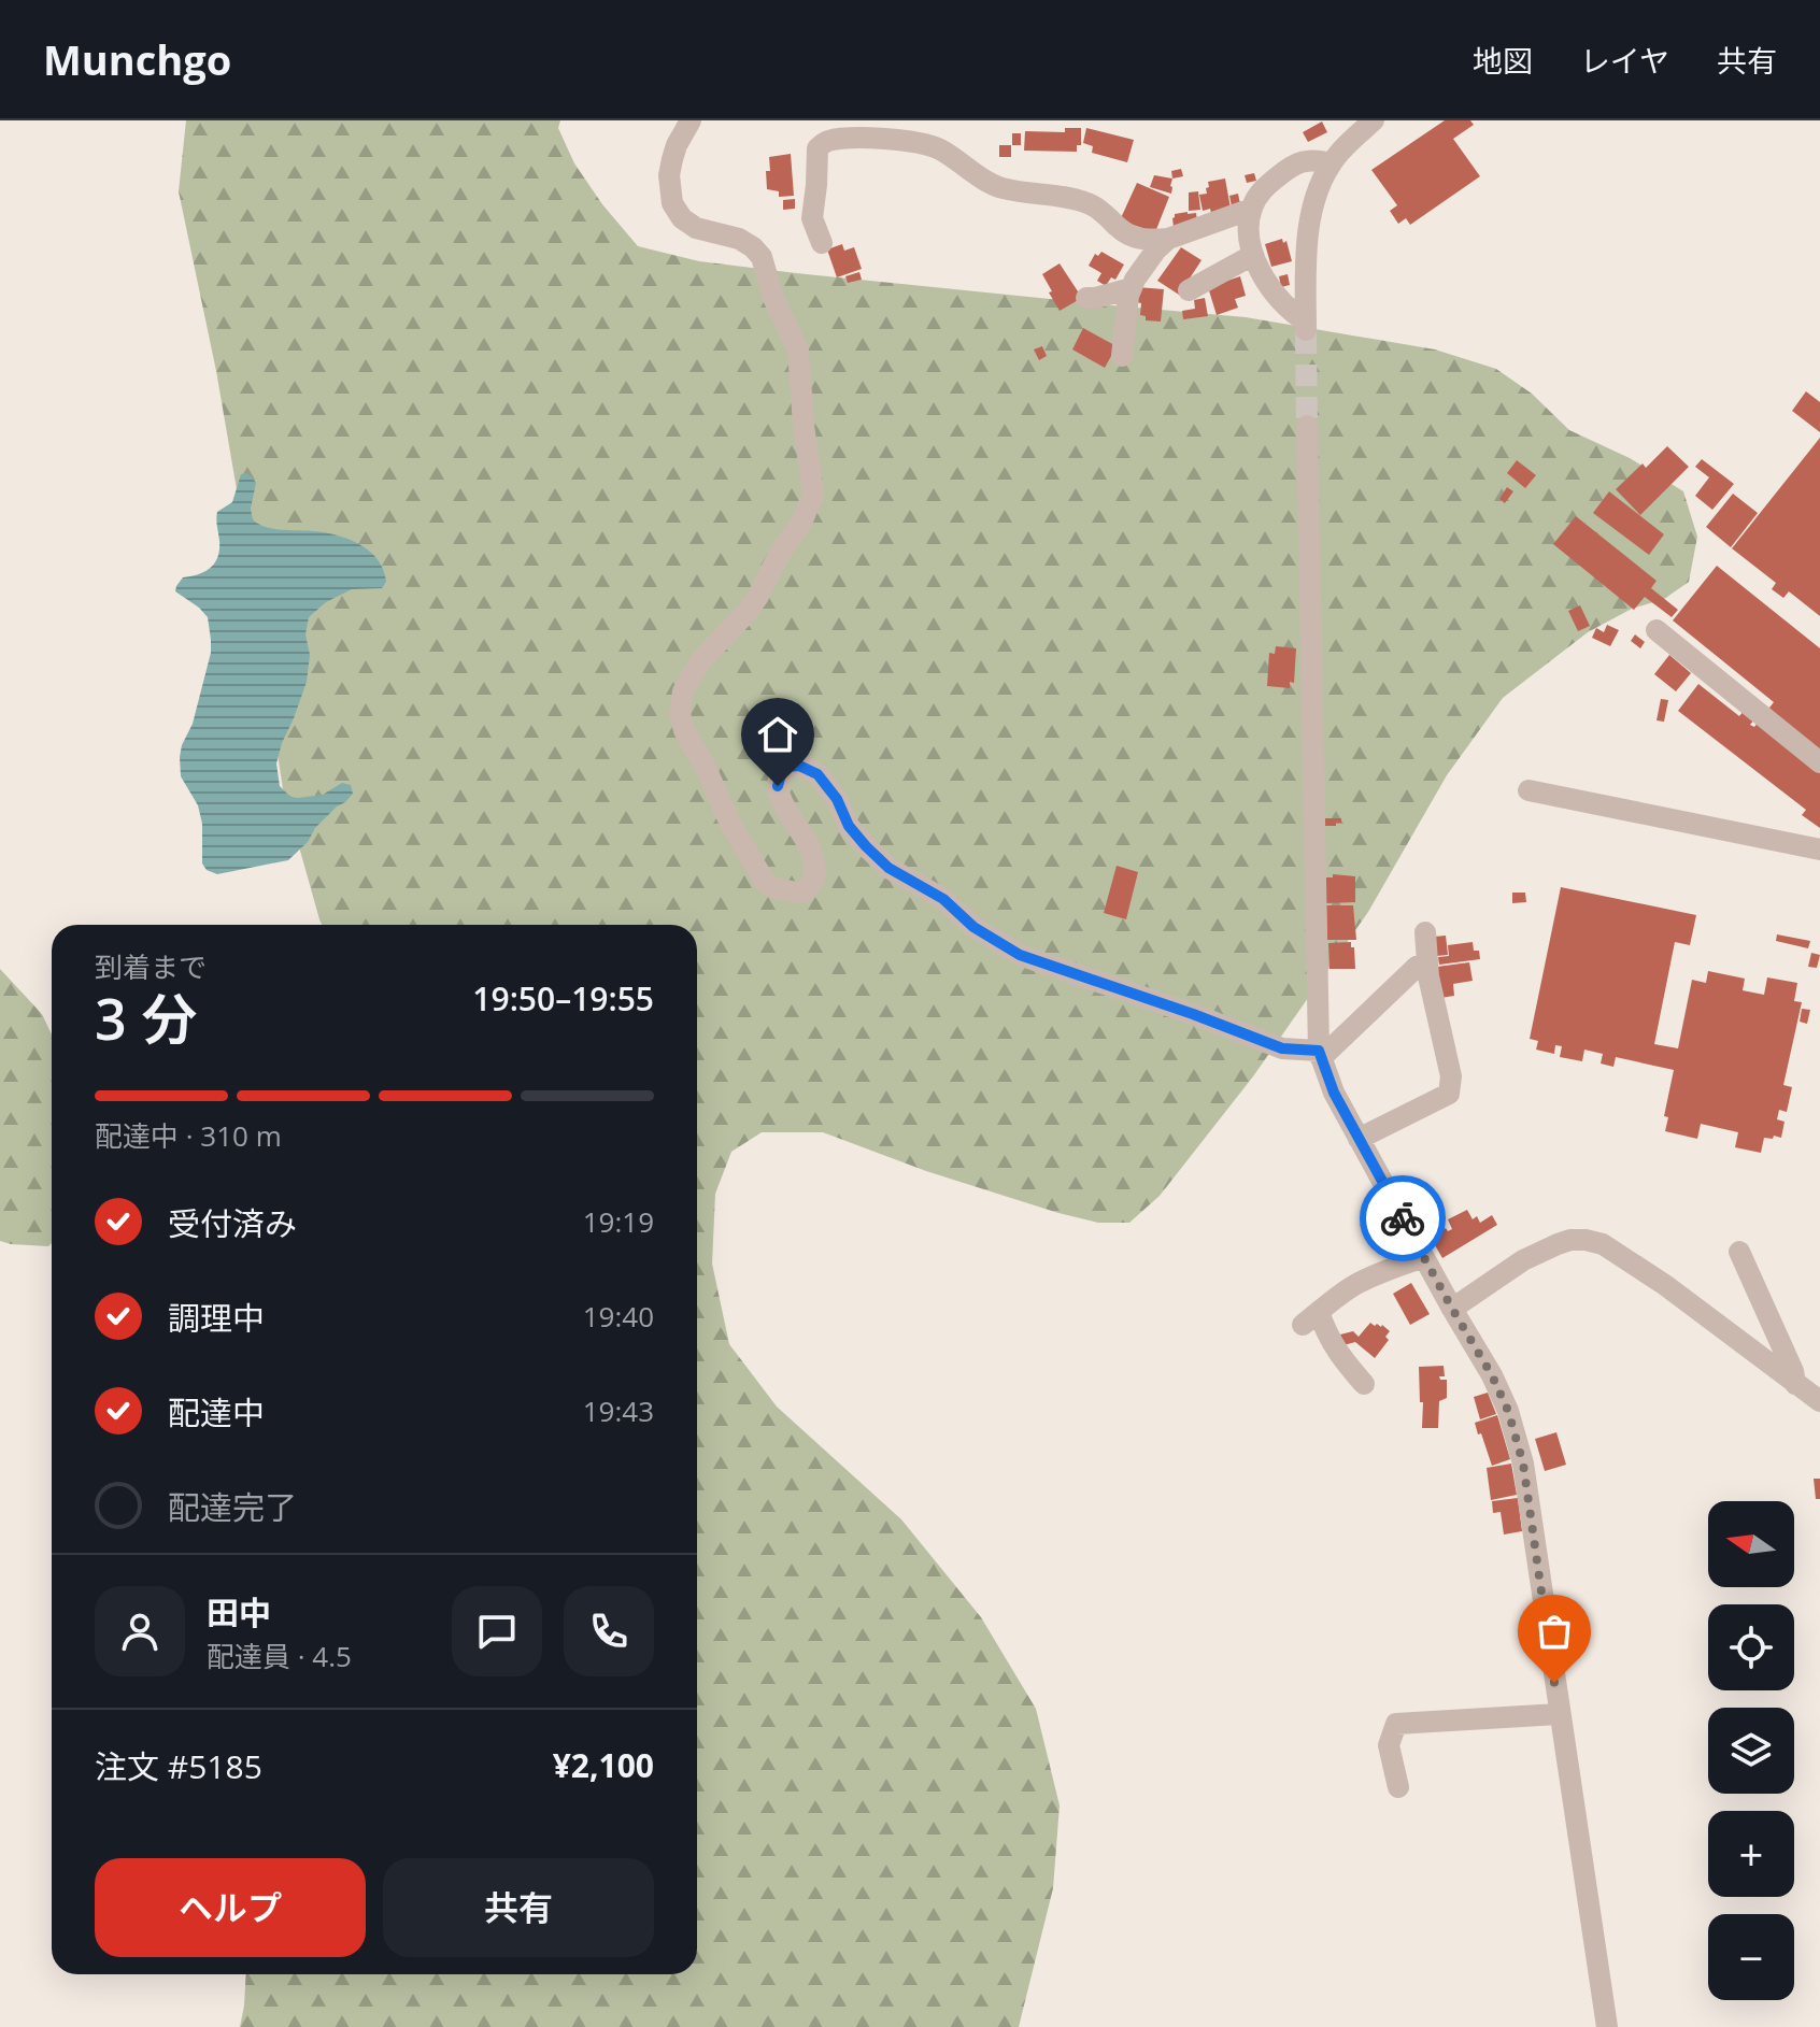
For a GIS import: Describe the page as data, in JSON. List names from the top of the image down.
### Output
{
  "north": "left",
  "page": {
    "header": "Munchgo",
    "nav": ["地図", "レイヤ", "共有"],
    "heading": ["3 分", "到着まで", "19:50–19:55"],
    "panel": [
      "田中",
      "配達員 · 4.5",
      "注文 #5185",
      "¥2,100"
    ],
    "bar": "配達中 · 310 m",
    "list": [
      ["受付済み", "19:19"],
      ["調理中", "19:40"],
      ["配達中", "19:43"],
      "配達完了"
    ],
    "map_buttons": ["+", "−"],
    "buttons": ["ヘルプ", "共有"]
  }
}
